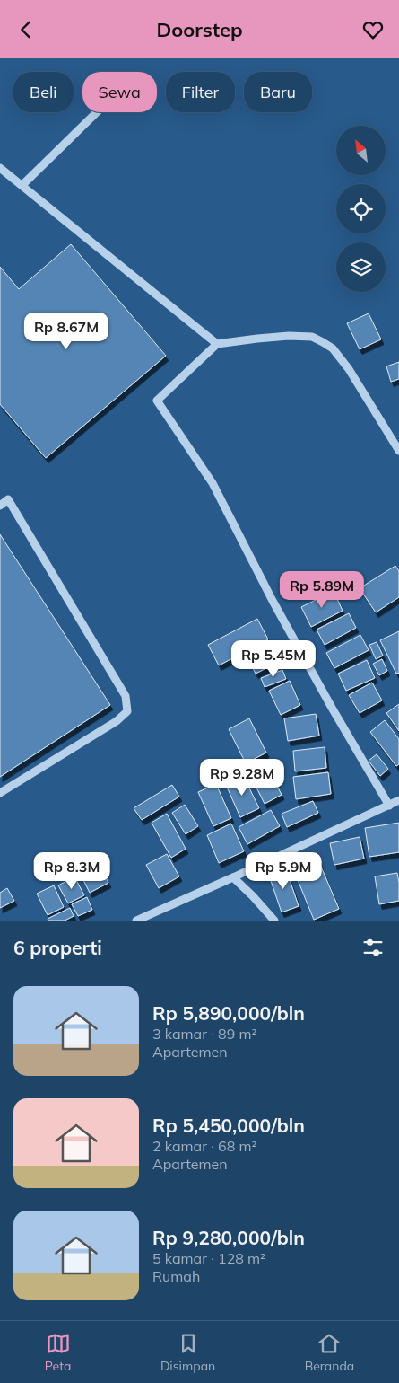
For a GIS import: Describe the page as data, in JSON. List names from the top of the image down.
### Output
{
  "north": "top left",
  "page": {
    "header": "Doorstep",
    "chip": [
      "Beli",
      "Sewa",
      "Filter",
      "Baru"
    ],
    "price": [
      "Rp 8.67M",
      "Rp 5.89M",
      "Rp 5.45M",
      "Rp 9.28M",
      "Rp 8.3M",
      "Rp 5.9M"
    ],
    "heading": "6 properti",
    "list": [
      {
        "name": "Rp 5,890,000/bln",
        "note": "3 kamar · 89 m² · Apartemen"
      },
      {
        "name": "Rp 5,450,000/bln",
        "note": "2 kamar · 68 m² · Apartemen"
      },
      {
        "name": "Rp 9,280,000/bln",
        "note": "5 kamar · 128 m² · Rumah"
      }
    ],
    "tabs": ["Peta", "Disimpan", "Beranda"]
  }
}
